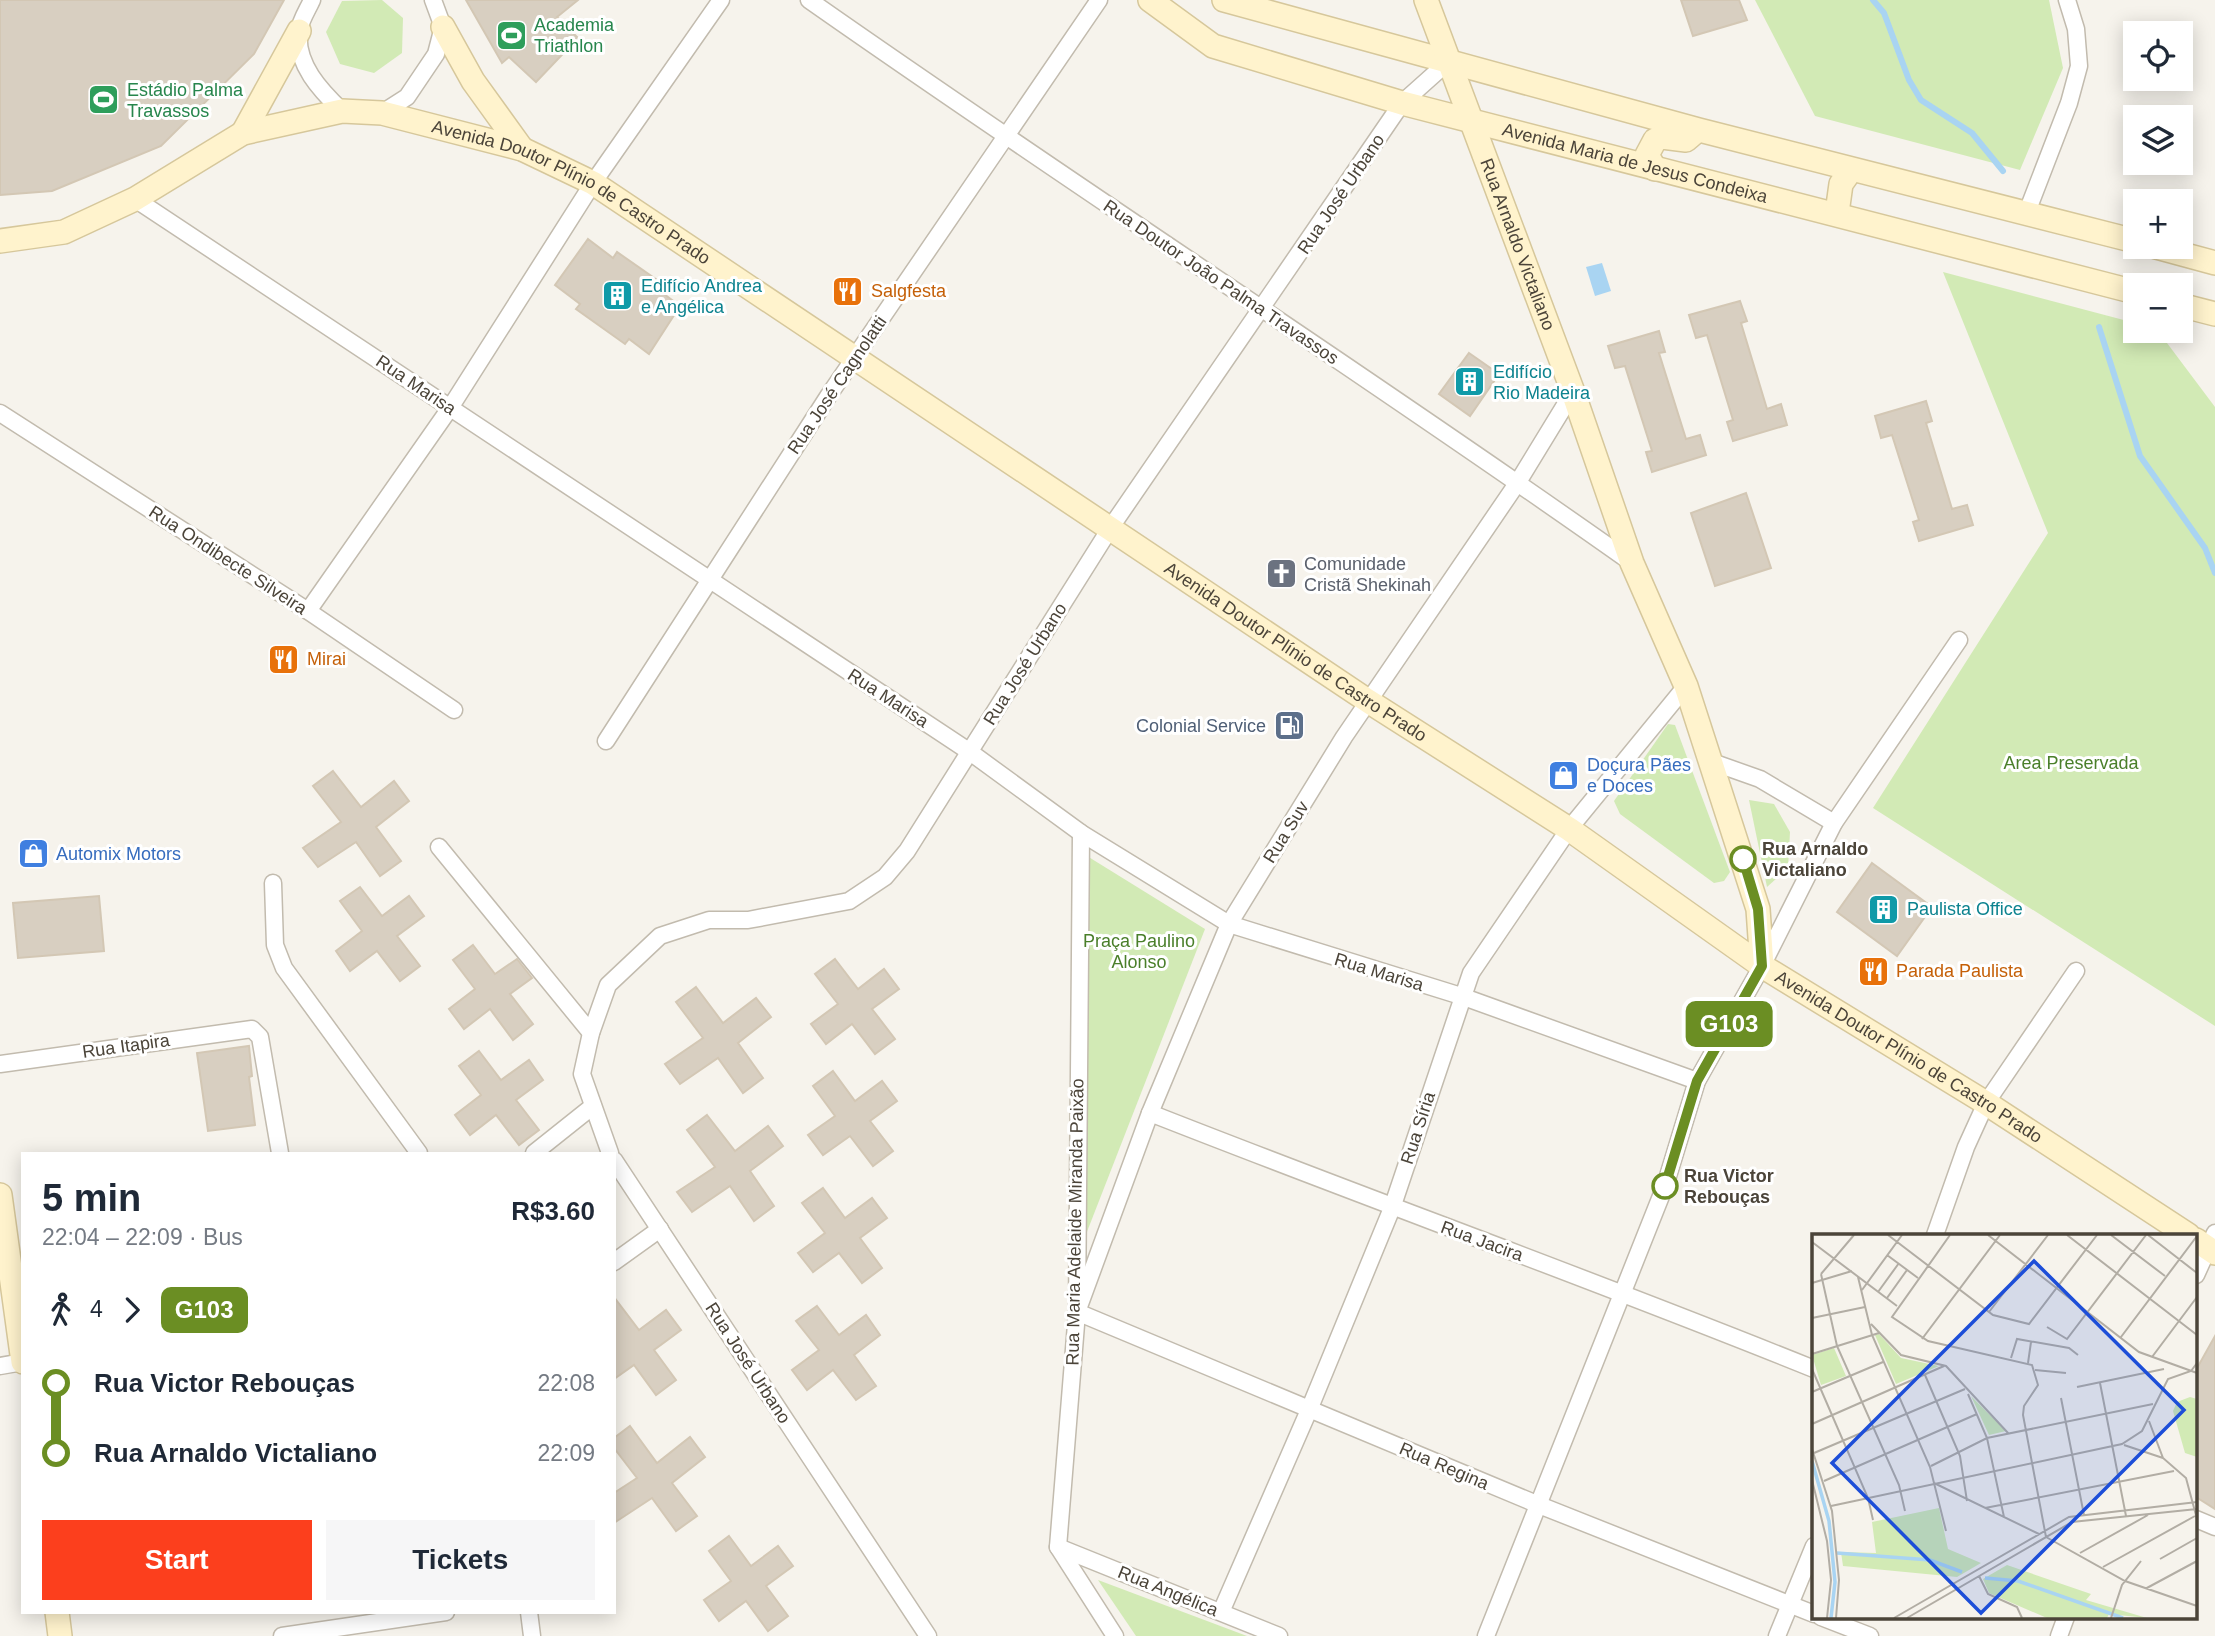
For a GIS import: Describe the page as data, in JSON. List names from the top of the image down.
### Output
{
  "streets": {
    "street": [
      "Avenida Maria de Jesus Condeixa",
      "Avenida Doutor Plínio de Castro Prado",
      "Rua José Urbano",
      "Rua Arnaldo Victaliano",
      "Rua Doutor João Palma Travassos",
      "Rua Marisa",
      "Rua José Cagnolatti",
      "Rua Ondibecte Silveira",
      "Rua Suv",
      "Rua Itapira",
      "Rua Síria",
      "Rua Maria Adelaide Miranda Paixão",
      "Rua Jacira",
      "Rua Regina",
      "Rua Angélica"
    ]
  },
  "crossings": [
    ["Avenida Maria de Jesus Condeixa", "Rua José Urbano"],
    ["Avenida Maria de Jesus Condeixa", "Rua Arnaldo Victaliano"],
    ["Avenida Doutor Plínio de Castro Prado", "Rua José Urbano"],
    ["Avenida Doutor Plínio de Castro Prado", "Rua Arnaldo Victaliano"],
    ["Avenida Doutor Plínio de Castro Prado", "Rua Marisa"],
    ["Avenida Doutor Plínio de Castro Prado", "Rua José Cagnolatti"],
    ["Avenida Doutor Plínio de Castro Prado", "Rua Suv"],
    ["Avenida Doutor Plínio de Castro Prado", "Rua Síria"],
    ["Rua José Urbano", "Rua Arnaldo Victaliano"],
    ["Rua José Urbano", "Rua Doutor João Palma Travassos"],
    ["Rua José Urbano", "Rua Marisa"],
    ["Rua Arnaldo Victaliano", "Rua Doutor João Palma Travassos"],
    ["Rua Arnaldo Victaliano", "Rua Suv"],
    ["Rua Arnaldo Victaliano", "Rua Síria"],
    ["Rua Doutor João Palma Travassos", "Rua José Cagnolatti"],
    ["Rua Doutor João Palma Travassos", "Rua Suv"],
    ["Rua Marisa", "Rua José Cagnolatti"],
    ["Rua Marisa", "Rua Suv"],
    ["Rua Marisa", "Rua Síria"],
    ["Rua Marisa", "Rua Maria Adelaide Miranda Paixão"],
    ["Rua Suv", "Rua Maria Adelaide Miranda Paixão"],
    ["Rua Suv", "Rua Jacira"],
    ["Rua Suv", "Rua Regina"],
    ["Rua Síria", "Rua Jacira"],
    ["Rua Síria", "Rua Regina"],
    ["Rua Síria", "Rua Angélica"],
    ["Rua Maria Adelaide Miranda Paixão", "Rua Regina"],
    ["Rua Maria Adelaide Miranda Paixão", "Rua Angélica"]
  ],
  "parks": ["Area Preservada", "Praça Paulino Alonso"],
  "places": {
    "sports": ["Academia Triathlon", "Estádio Palma Travassos"],
    "restaurant": ["Salgfesta", "Mirai", "Parada Paulista"],
    "building": ["Edifício Andrea e Angélica", "Edifício Rio Madeira", "Paulista Office"],
    "church": ["Comunidade Cristã Shekinah"],
    "fuel station": ["Colonial Service"],
    "shop": ["Doçura Pães e Doces", "Automix Motors"],
    "other": ["Rua Arnaldo Victaliano", "Rua Victor Rebouças"]
  },
  "lines": ["bus line G103"],
  "page": {
    "on_map": "G103",
    "map_buttons": ["+", "−"],
    "heading": ["5 min", "22:04 – 22:09 · Bus", "R$3.60"],
    "legs": ["4", "G103"],
    "list": [
      {
        "name": "Rua Victor Rebouças",
        "value": "22:08"
      },
      {
        "name": "Rua Arnaldo Victaliano",
        "value": "22:09"
      }
    ],
    "buttons": ["Start", "Tickets"]
  }
}
